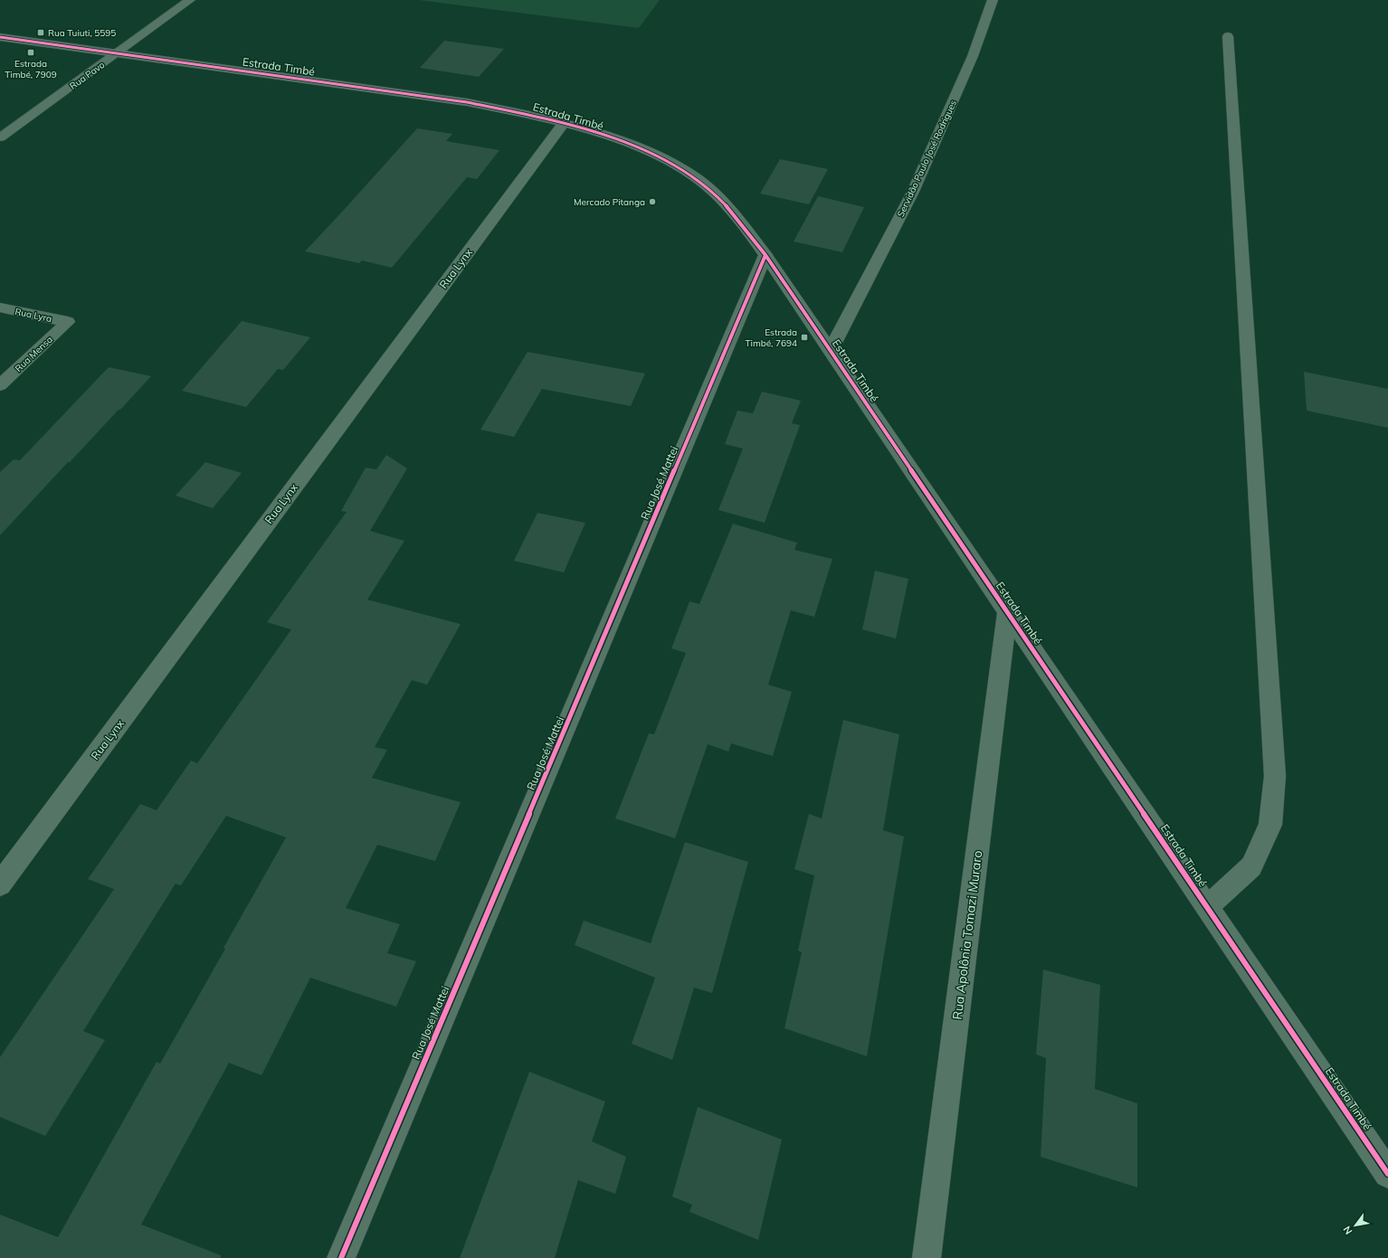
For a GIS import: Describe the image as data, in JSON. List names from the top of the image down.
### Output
{
  "streets": {
    "street": [
      "Estrada Timbé",
      "Rua Pavo",
      "Servidão Paulo José Rodrigues",
      "Rua Lynx",
      "Rua Lyra",
      "Rua Mensa",
      "Rua José Mattei",
      "Rua Apolônia Tomazi Muraro"
    ]
  },
  "crossings": [
    ["Estrada Timbé", "Rua Pavo"],
    ["Estrada Timbé", "Servidão Paulo José Rodrigues"],
    ["Estrada Timbé", "Rua Lynx"],
    ["Estrada Timbé", "Rua José Mattei"],
    ["Estrada Timbé", "Rua Apolônia Tomazi Muraro"],
    ["Rua Lyra", "Rua Mensa"]
  ],
  "places": {
    "transit": ["Rua Tuiuti, 5595", "Estrada Timbé, 7909", "Estrada Timbé, 7694"],
    "other": ["Mercado Pitanga"]
  },
  "north": "bottom left"
}
